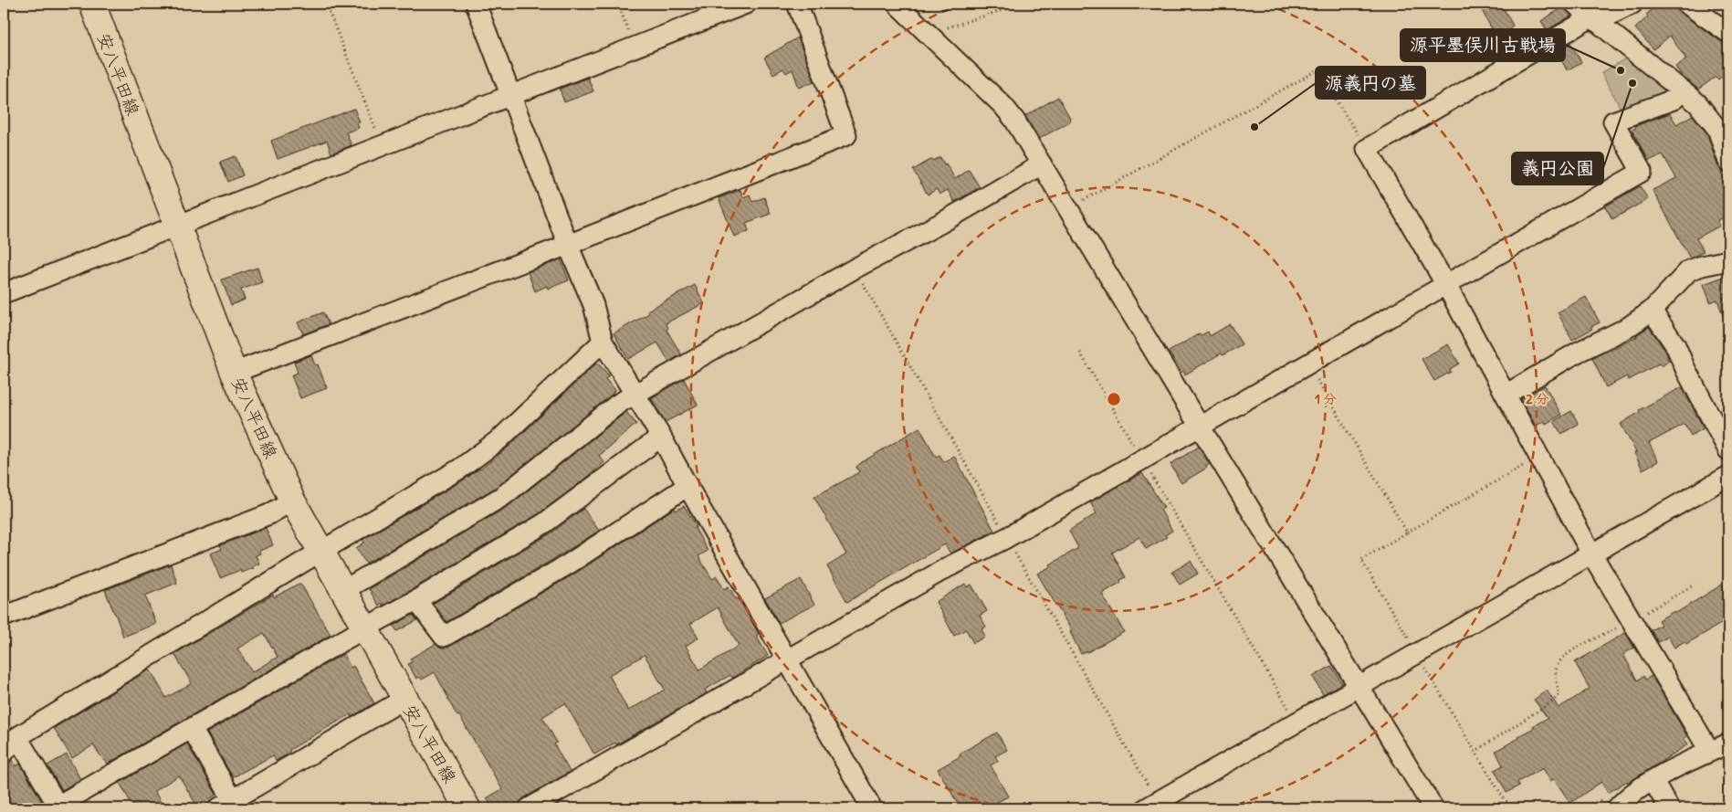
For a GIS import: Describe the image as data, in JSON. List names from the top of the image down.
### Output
{
  "streets": {
    "main road": ["安八平田線"]
  },
  "places": ["源平墨俣川古戦場", "義円公園", "源義円の墓"],
  "rings": ["1 分", "2 分"]
}
